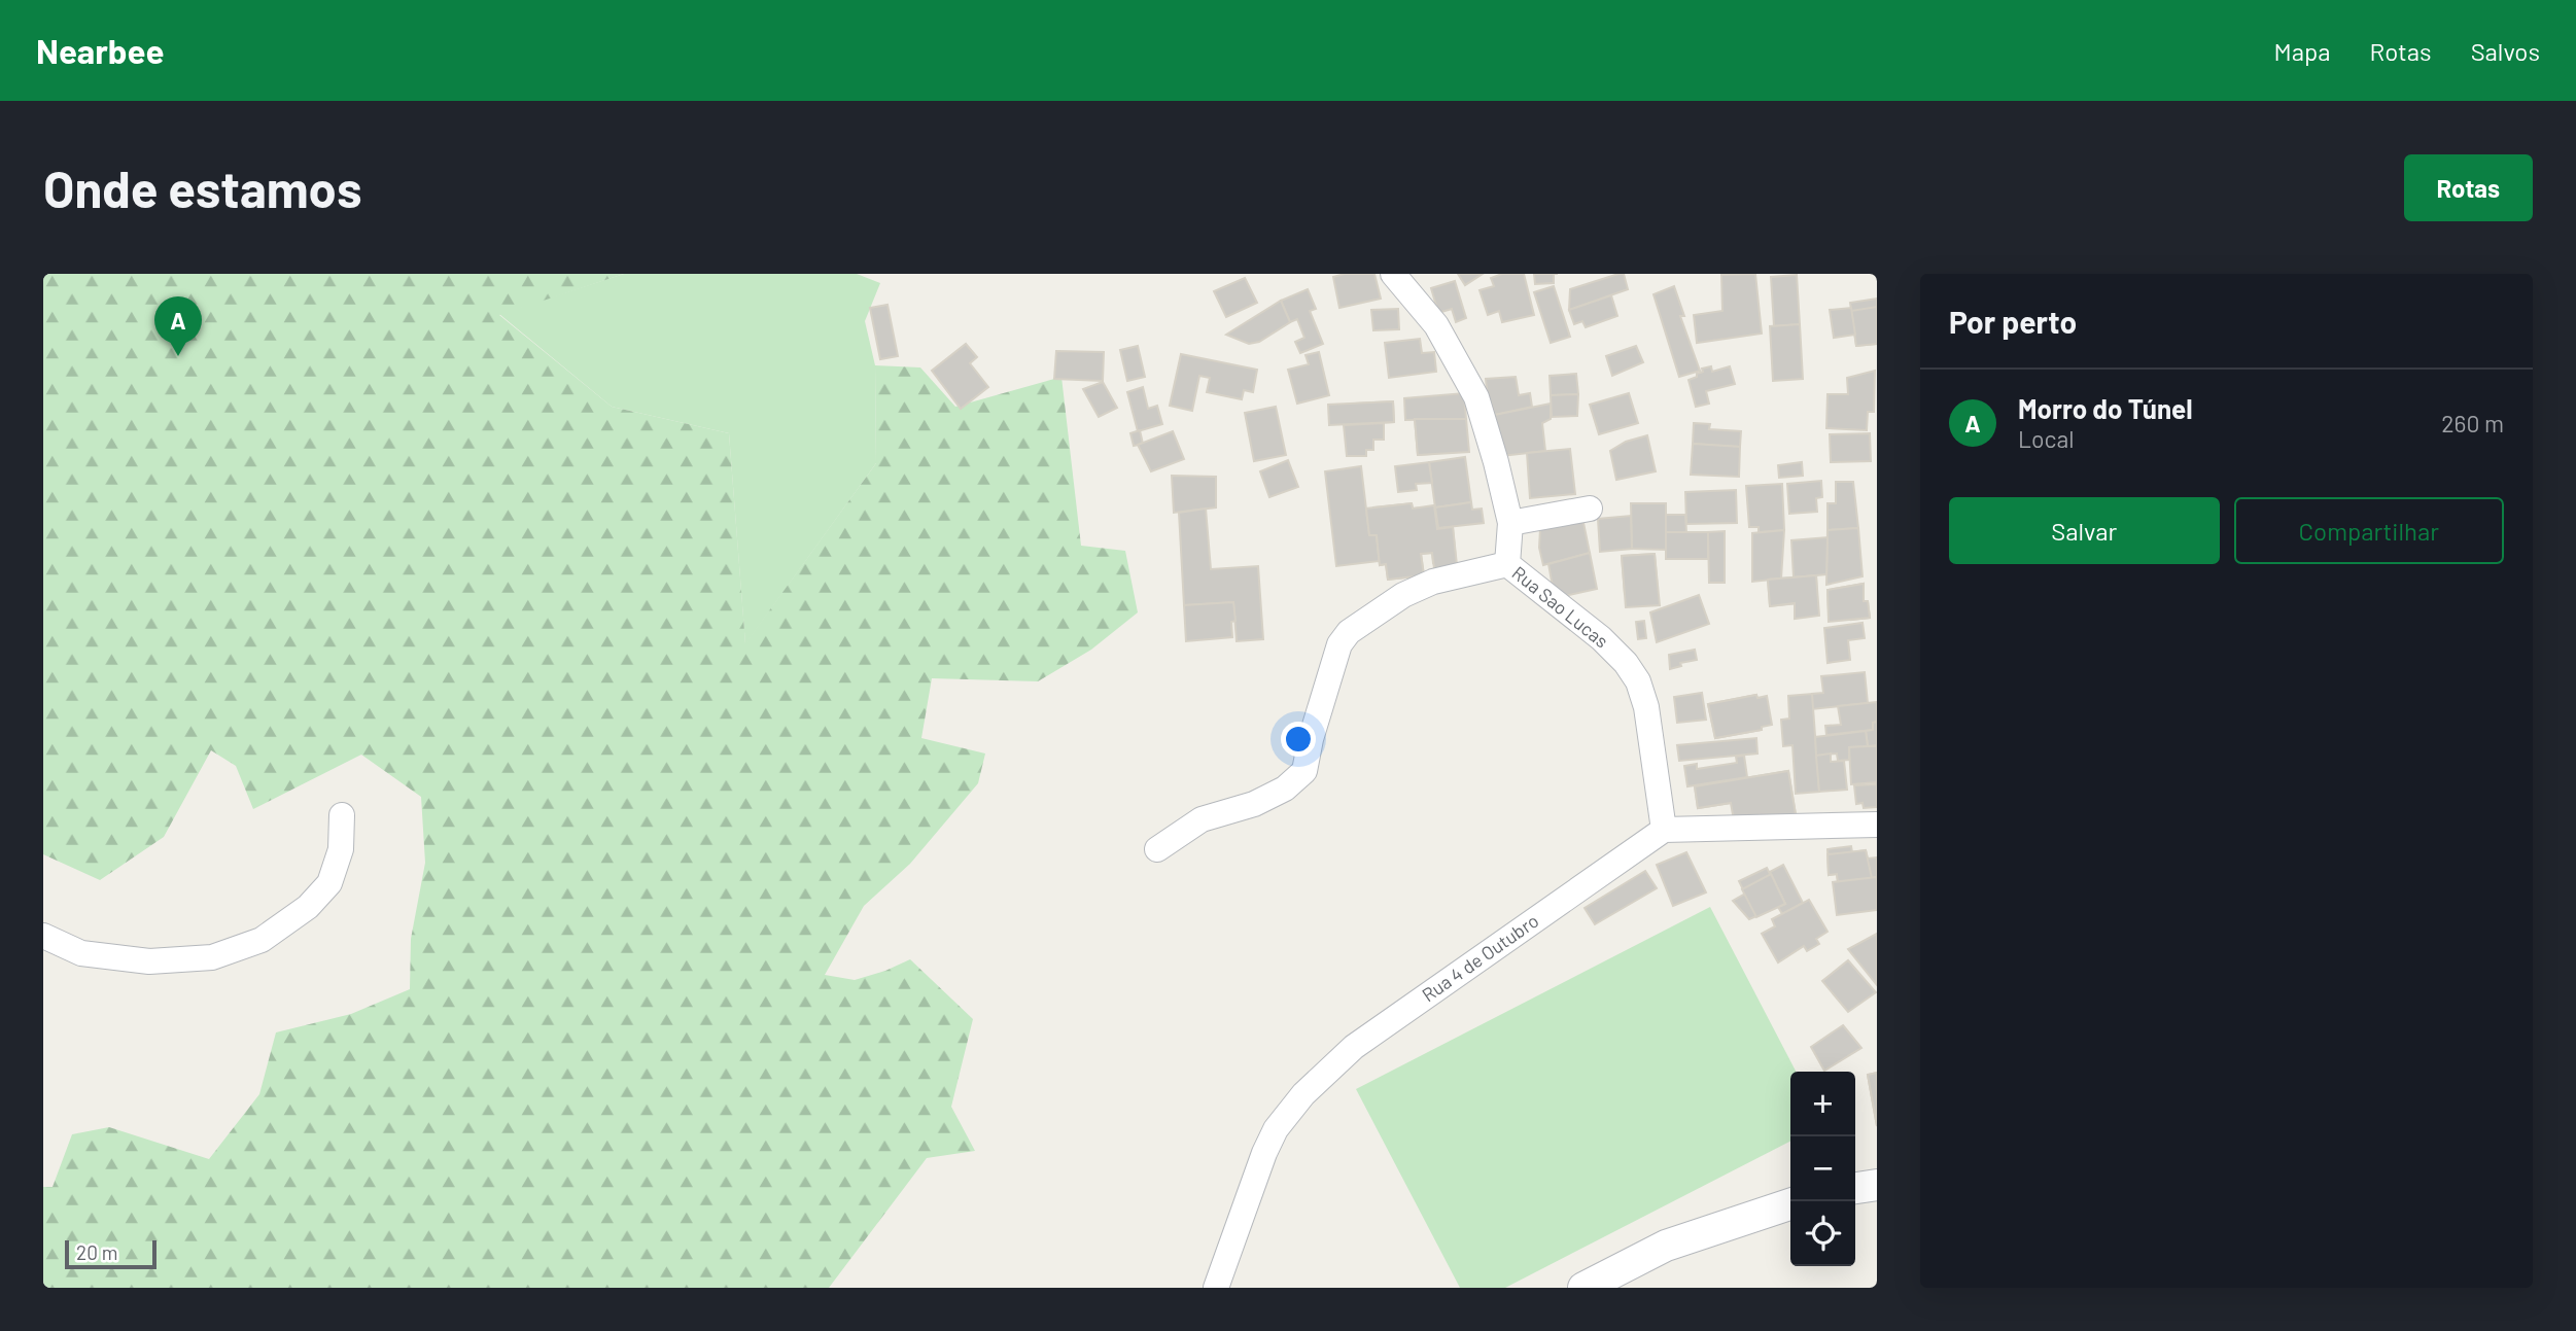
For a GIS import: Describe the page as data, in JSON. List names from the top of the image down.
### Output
{
  "streets": {
    "street": ["Rua Sao Lucas", "Rua 4 de Outubro"]
  },
  "crossings": [
    ["Rua Sao Lucas", "Rua 4 de Outubro"]
  ],
  "scale_bar": "20 m",
  "page": {
    "header": "Nearbee",
    "nav": ["Mapa", "Rotas", "Salvos"],
    "buttons": [
      "Rotas",
      ["Salvar", "Compartilhar"]
    ],
    "title": "Onde estamos",
    "heading": "Por perto",
    "pins": "A",
    "list": [
      {
        "mark": "A",
        "name": "Morro do Túnel",
        "note": "Local",
        "value": "260 m"
      }
    ],
    "map_buttons": ["+", "−"],
    "scale": "20 m"
  }
}
